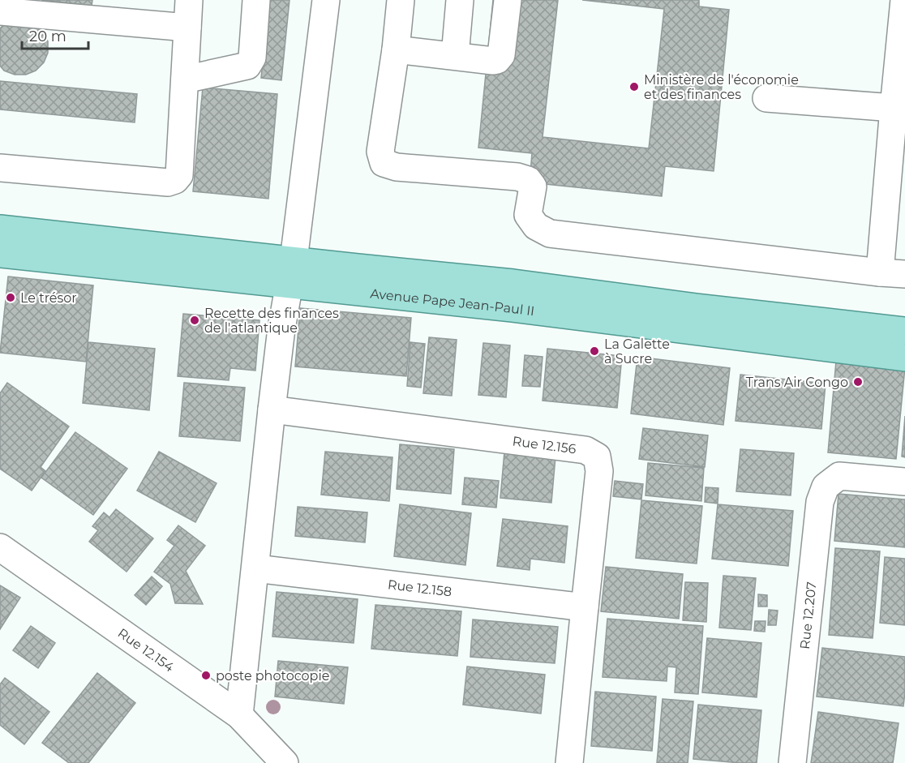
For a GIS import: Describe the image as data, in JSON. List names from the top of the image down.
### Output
{
  "streets": {
    "main road": ["Avenue Pape Jean-Paul II"],
    "street": [
      "Rue 12.156",
      "Rue 12.158",
      "Rue 12.207",
      "Rue 12.154"
    ]
  },
  "crossings": [
    ["Rue 12.156", "Rue 12.158"]
  ],
  "places": [
    "Ministère de l'économie et des finances",
    "Le trésor",
    "Recette des finances de l'atlantique",
    "La Galette à Sucre",
    "Trans Air Congo",
    "poste photocopie"
  ],
  "scale_bar": "20 m"
}
